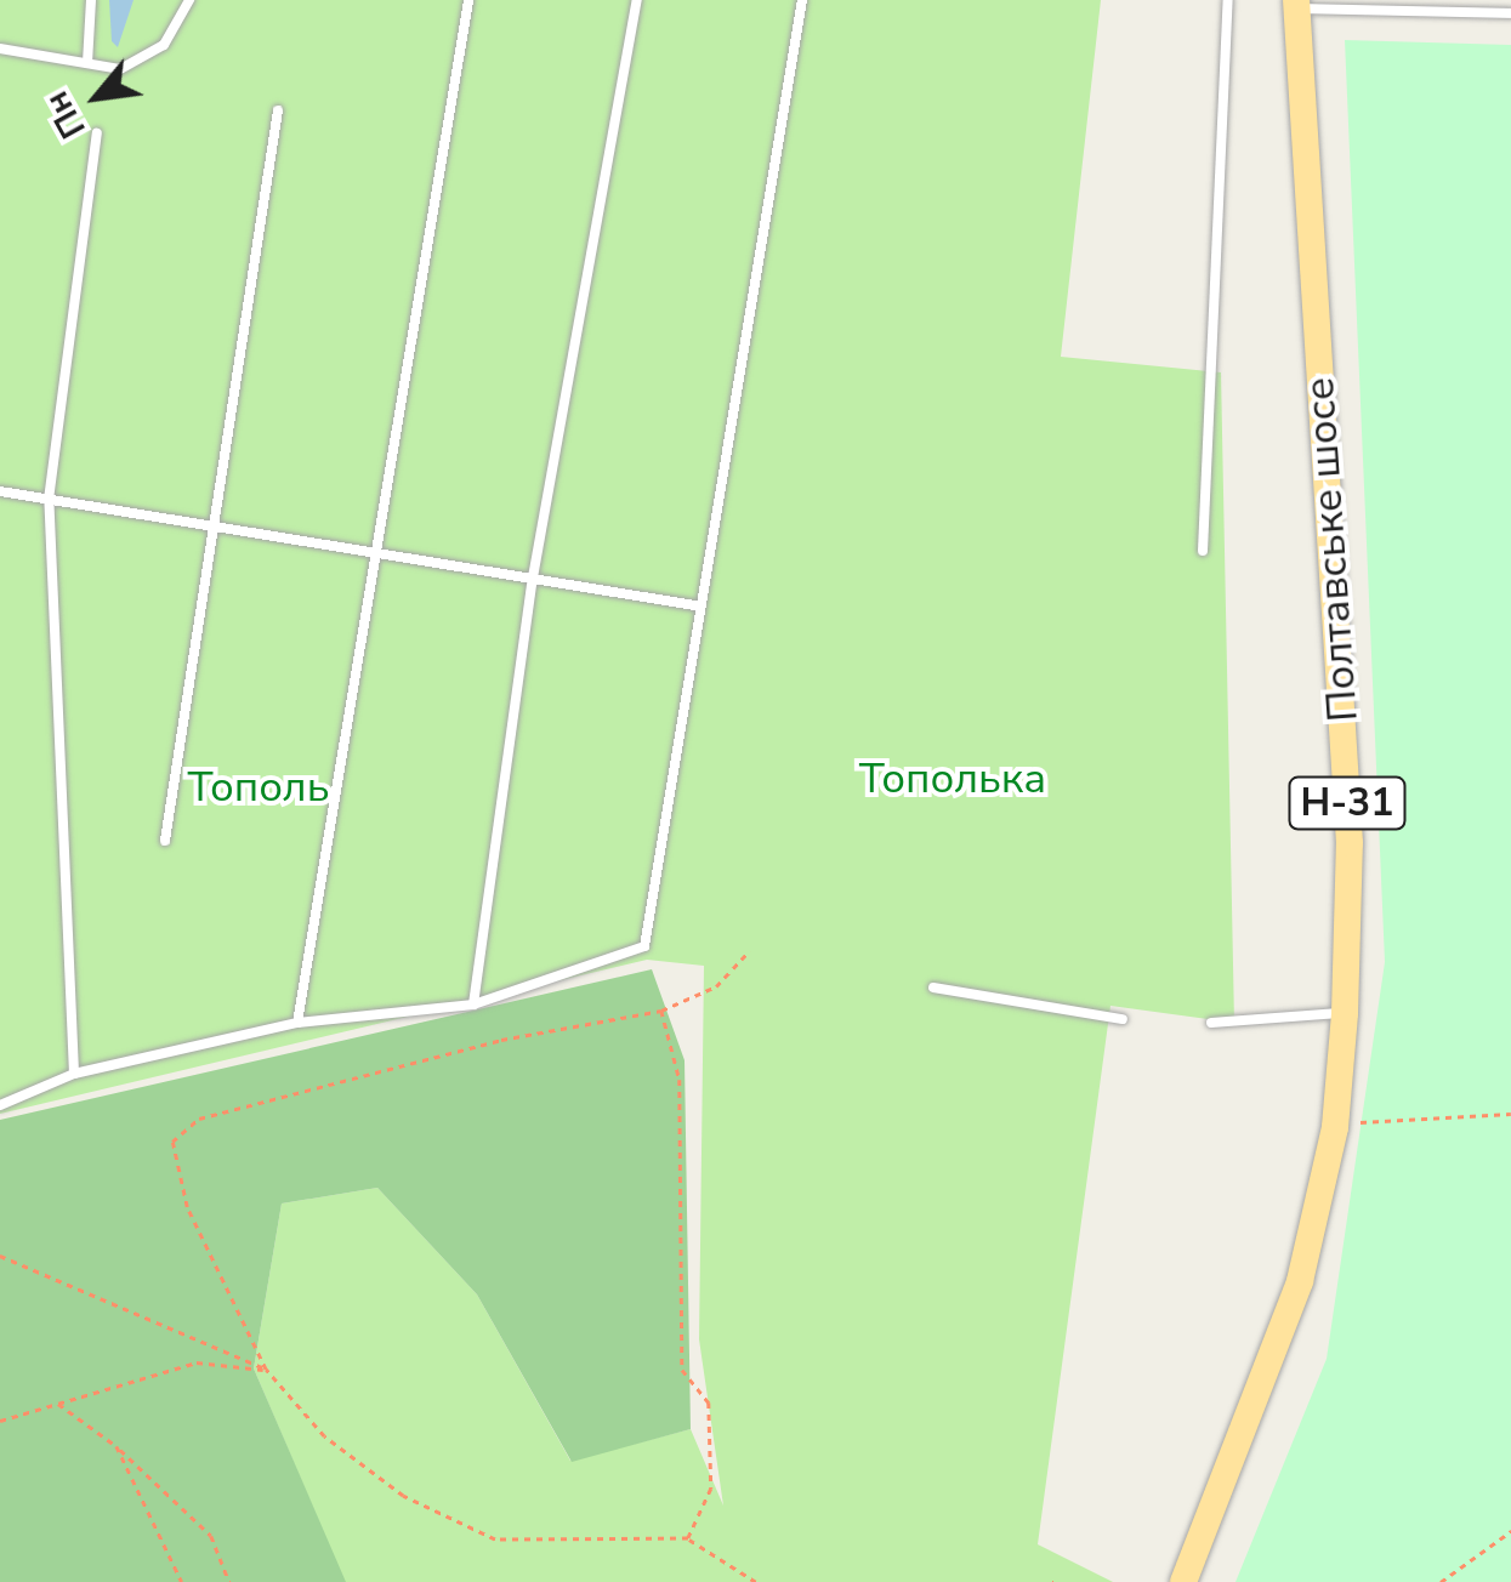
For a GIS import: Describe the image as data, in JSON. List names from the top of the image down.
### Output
{
  "streets": {
    "main road": ["Полтавське шосе", "Н-31"]
  },
  "parks": ["Тополька", "Тополь"],
  "north": "bottom left"
}
